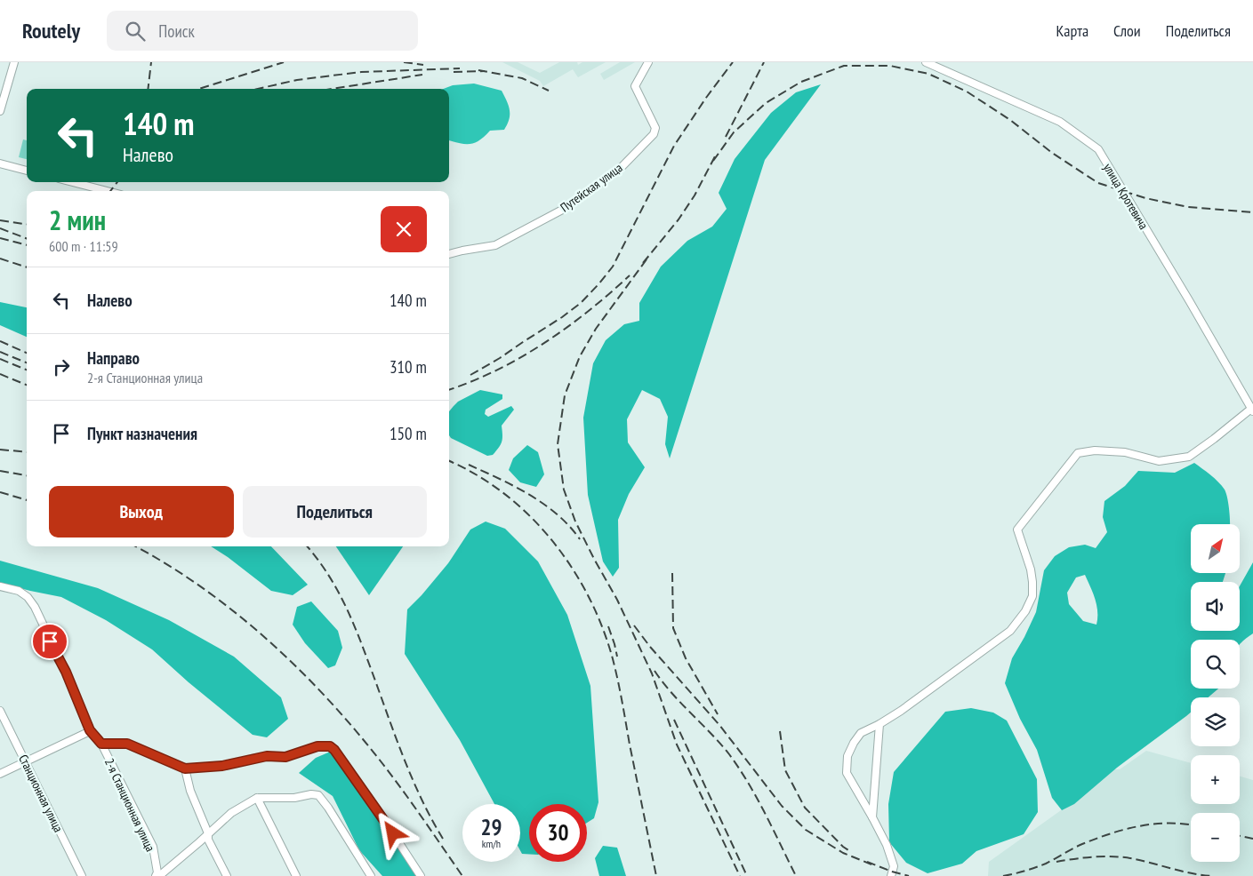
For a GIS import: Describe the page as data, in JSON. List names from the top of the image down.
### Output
{
  "streets": {
    "street": [
      "Путейская улица",
      "улица Кротевича",
      "Станционная улица",
      "2-я Станционная улица"
    ]
  },
  "north": "top right",
  "page": {
    "header": "Routely",
    "search": "Поиск",
    "nav": ["Карта", "Слои", "Поделиться"],
    "turn": ["140 m", "Налево"],
    "heading": ["2 мин", "600 m · 11:59"],
    "list": [
      {
        "name": "Налево",
        "value": "140 m"
      },
      {
        "name": "Направо",
        "note": "2-я Станционная улица",
        "value": "310 m"
      },
      {
        "name": "Пункт назначения",
        "value": "150 m"
      }
    ],
    "buttons": ["Выход", "Поделиться"],
    "map_buttons": ["+", "−"],
    "speed": "29 km/h",
    "limit": "30"
  }
}
